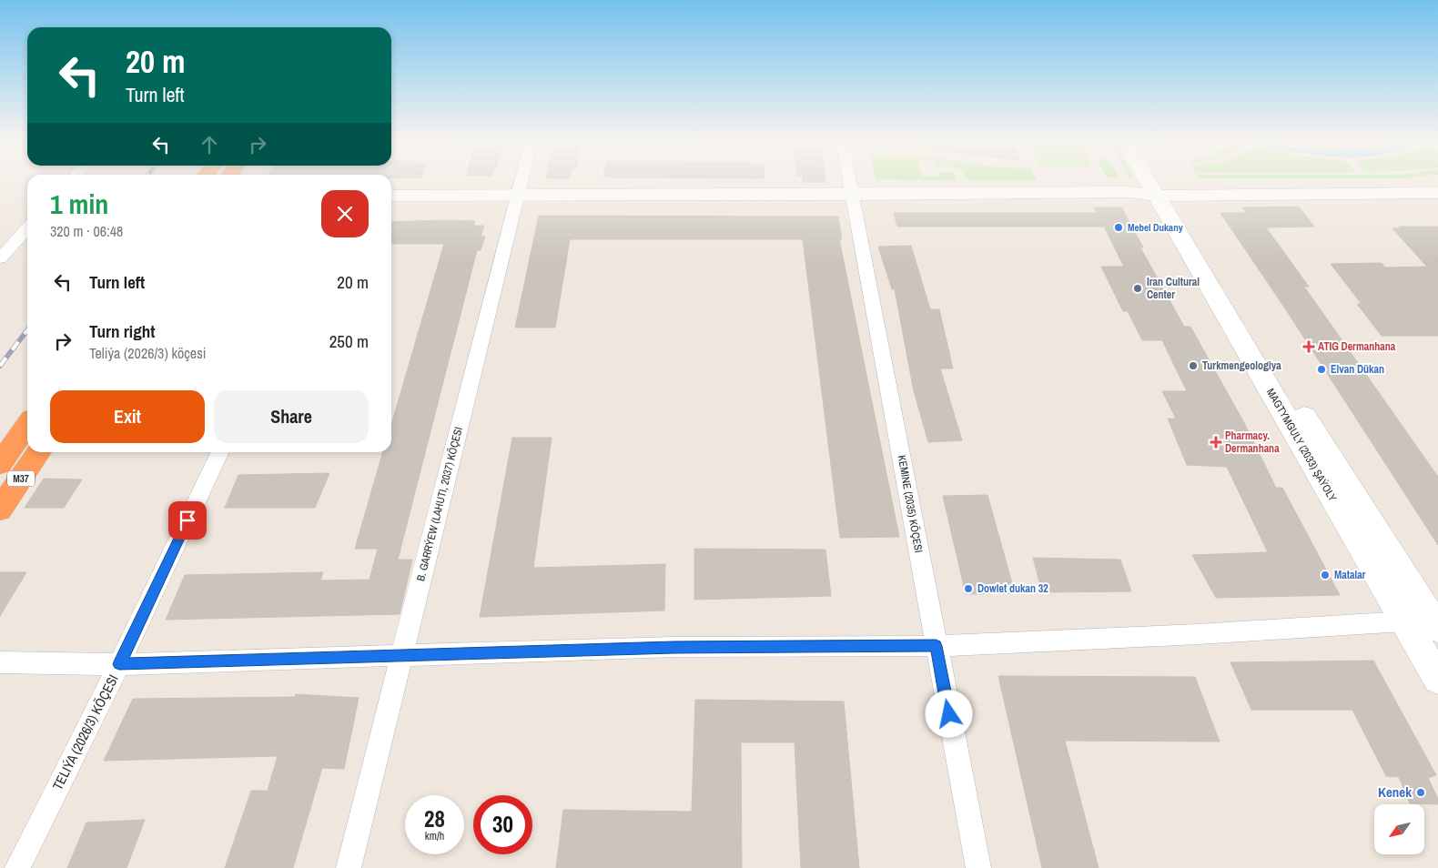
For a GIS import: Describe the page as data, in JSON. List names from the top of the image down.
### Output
{
  "streets": {
    "highway": ["M37"],
    "main road": ["MAGTYMGULY (2033) ŞAÝOLY"],
    "street": ["B. GARRÝEW (LAHUTI, 2037) KÖÇESI", "KEMINE (2035) KÖÇESI", "TELIÝA (2026/3) KÖÇESI"]
  },
  "places": {
    "other": [
      "Mebel Dukany",
      "Iran Cultural Center",
      "Turkmengeologiya",
      "Elvan Dükan",
      "Matalar",
      "Dowlet dukan 32",
      "Kenek"
    ],
    "health": ["ATIG Dermanhana", "Pharmacy. Dermanhana"]
  },
  "north": "bottom left",
  "page": {
    "turn": ["20 m", "Turn left"],
    "heading": ["1 min", "320 m · 06:48"],
    "list": [
      {
        "name": "Turn left",
        "value": "20 m"
      },
      {
        "name": "Turn right",
        "note": "Teliýa (2026/3) köçesi",
        "value": "250 m"
      }
    ],
    "buttons": ["Exit", "Share"],
    "speed": "28 km/h",
    "limit": "30"
  }
}
